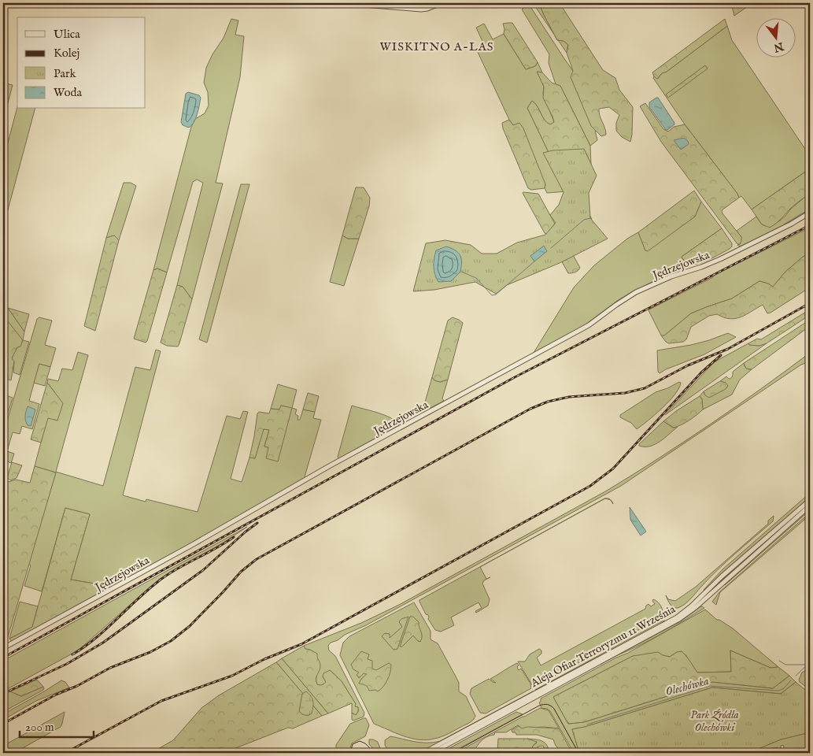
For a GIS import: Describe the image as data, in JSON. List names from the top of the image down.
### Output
{
  "streets": {
    "street": ["Jędrzejowska", "Aleja Ofiar Terroryzmu 11 Września"]
  },
  "districts": ["WISKITNO A-LAS"],
  "water": ["Olechówka"],
  "parks": ["Park Źródła Olechówki"],
  "legend": [
    "Ulica",
    "Kolej",
    "Park",
    "Woda"
  ],
  "scale_bar": "200 m",
  "north": "bottom"
}
